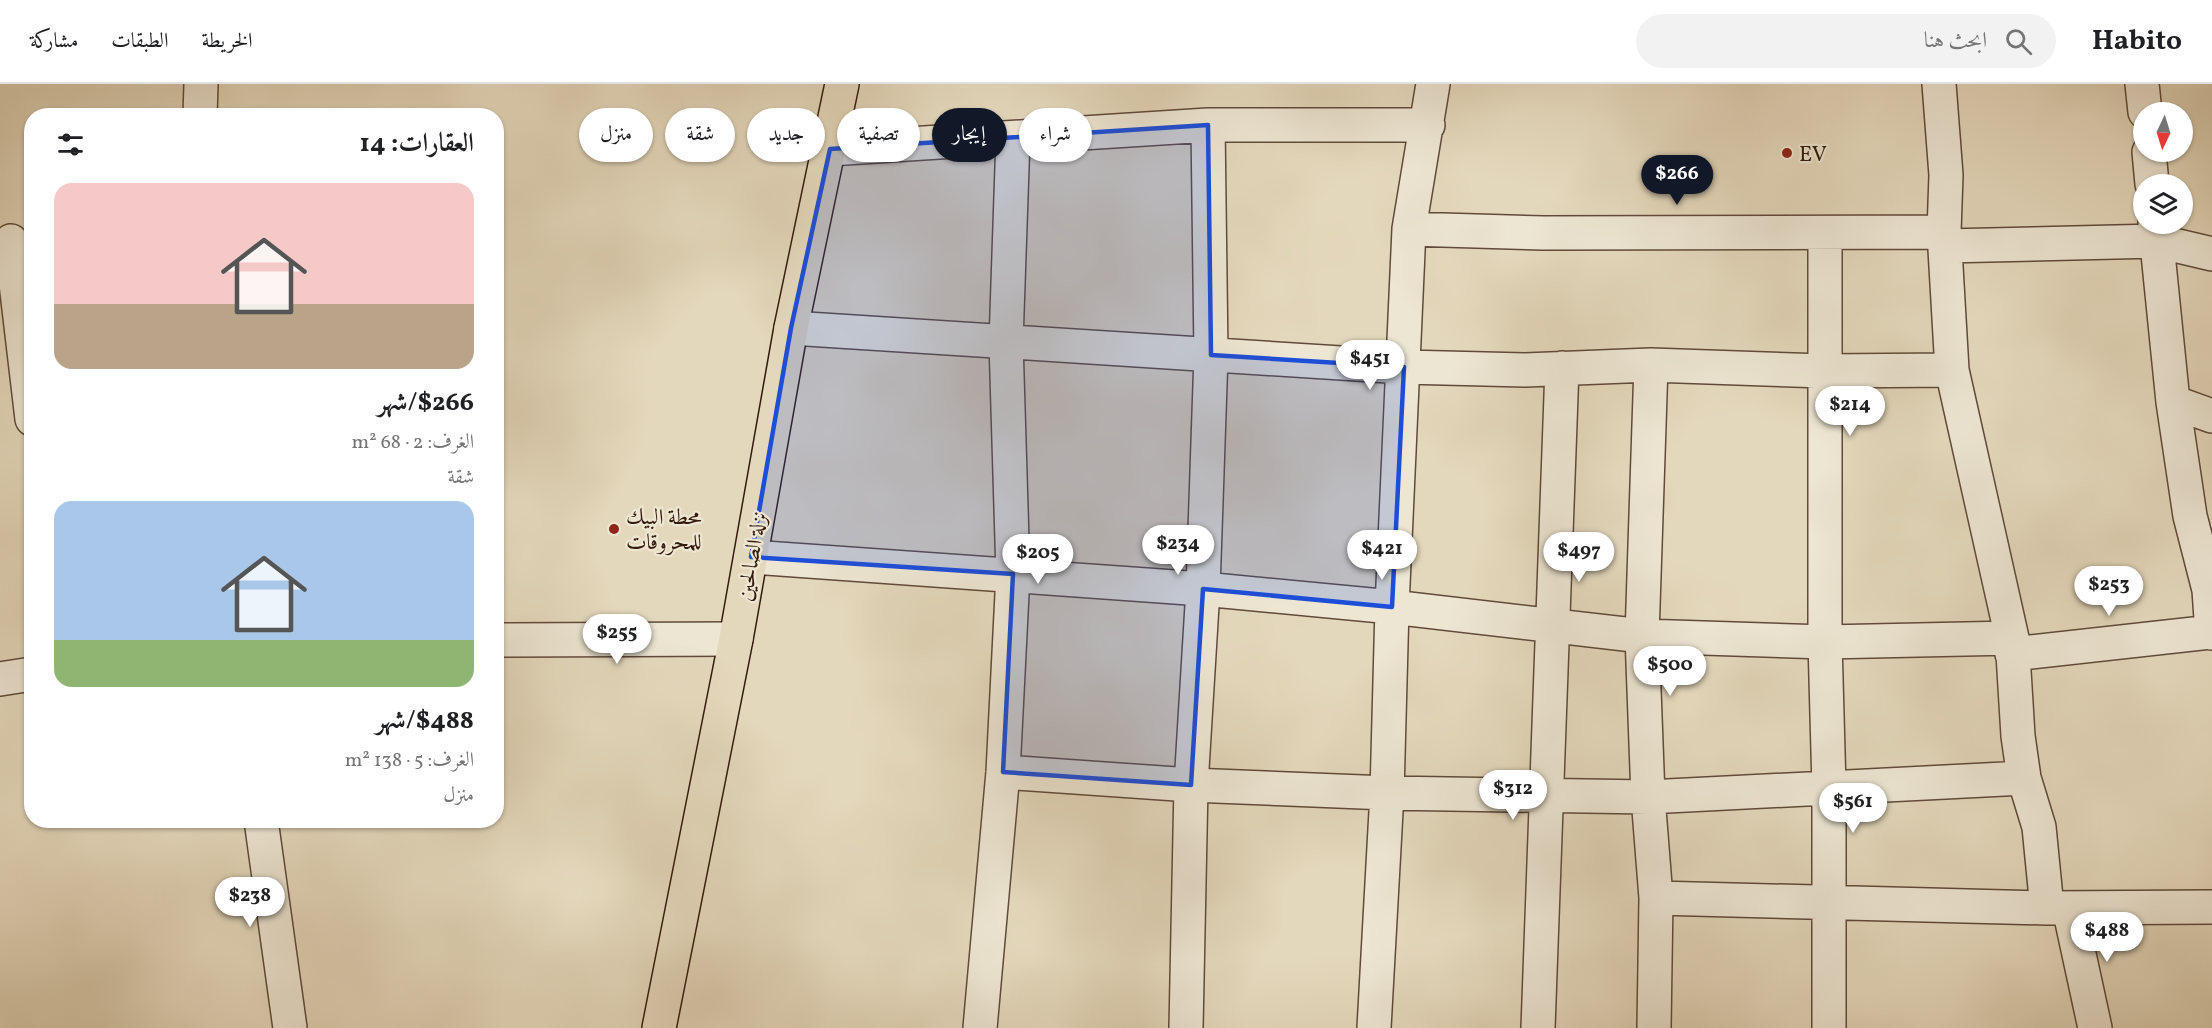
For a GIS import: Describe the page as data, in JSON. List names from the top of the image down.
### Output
{
  "streets": {
    "main road": ["نزلة الصالحين"]
  },
  "places": ["EV", "محطة البيك للمحروقات"],
  "north": "bottom",
  "page": {
    "header": "Habito",
    "search": "ابحث هنا",
    "nav": ["الخريطة", "الطبقات", "مشاركة"],
    "chip": [
      "شراء",
      "إيجار",
      "تصفية",
      "جديد",
      "شقة",
      "منزل"
    ],
    "heading": "العقارات: 14",
    "price": [
      "$266",
      "$451",
      "$214",
      "$234",
      "$421",
      "$497",
      "$205",
      "$253",
      "$255",
      "$500",
      "$312",
      "$561",
      "$238",
      "$488"
    ],
    "list": [
      {
        "name": "$266/شهر",
        "note": "الغرف: 2 · 68 m² · شقة"
      },
      {
        "name": "$488/شهر",
        "note": "الغرف: 5 · 138 m² · منزل"
      }
    ]
  }
}
